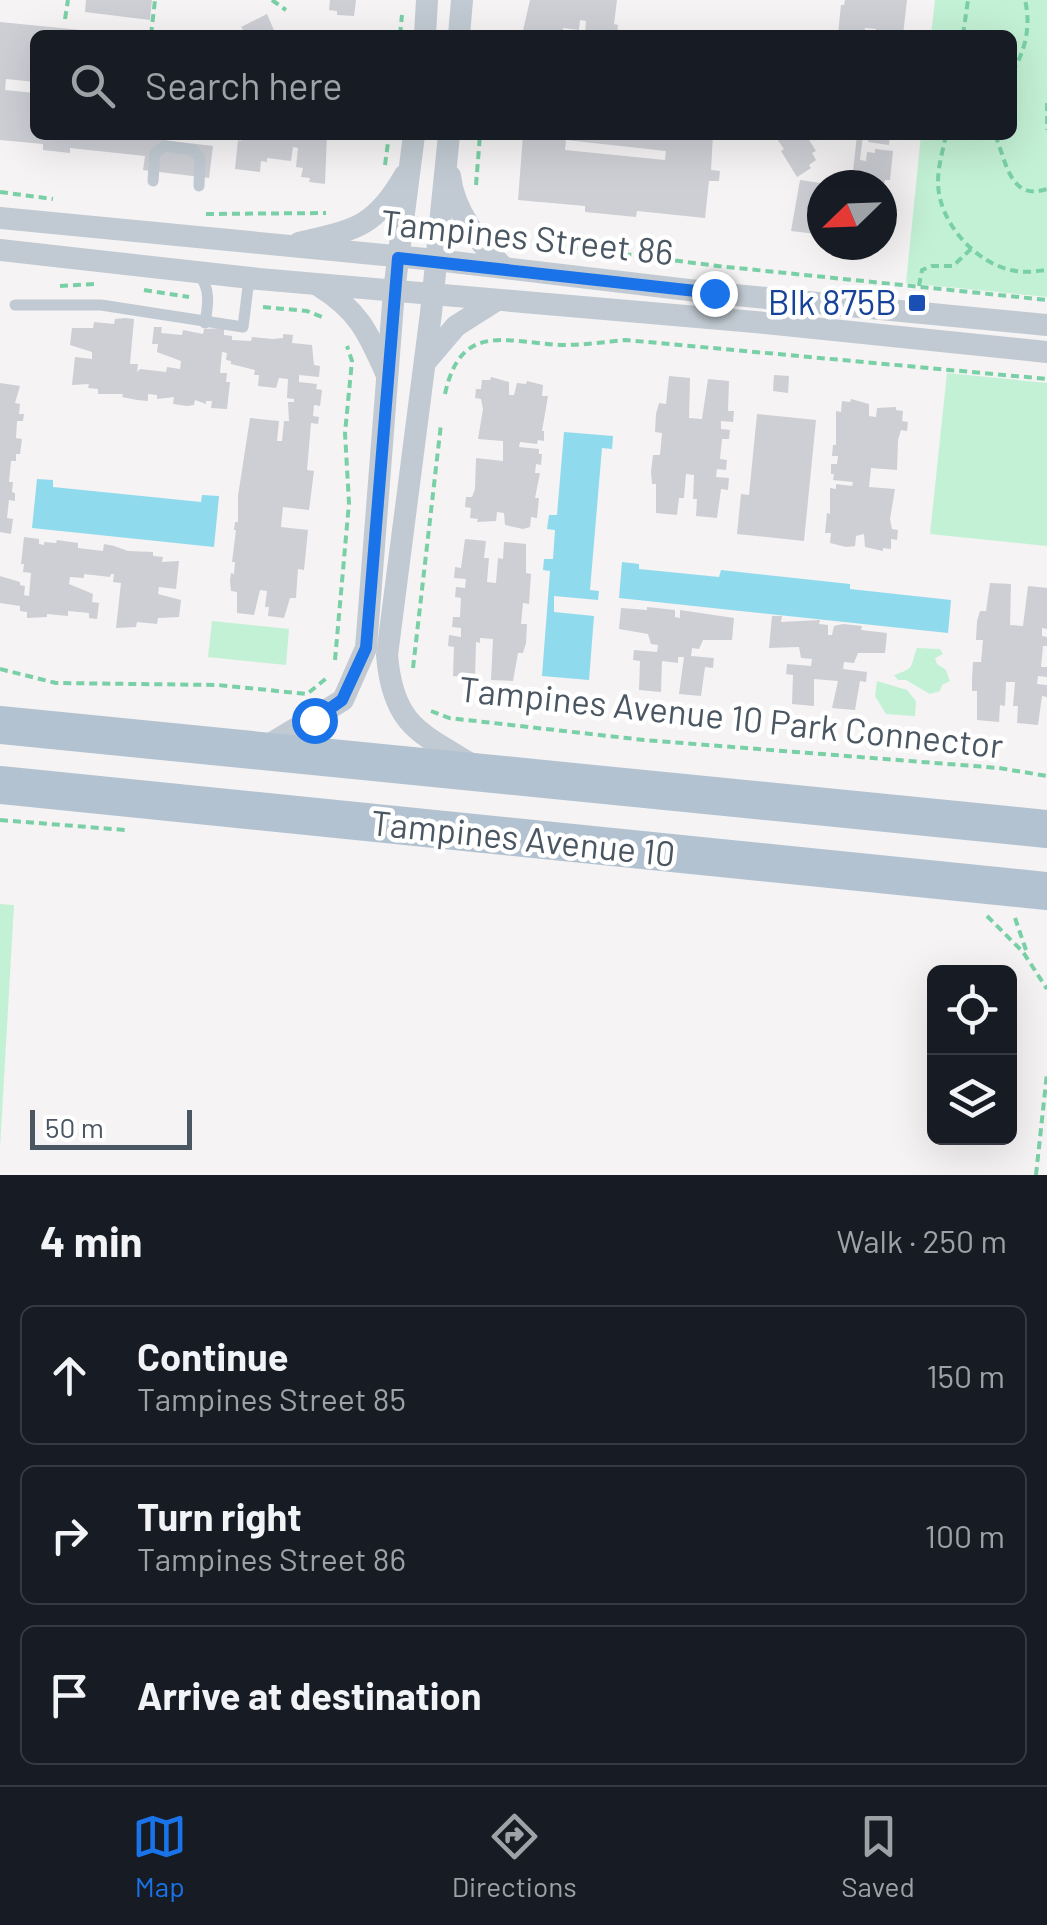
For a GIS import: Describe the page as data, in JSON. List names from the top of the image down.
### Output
{
  "streets": {
    "main road": ["Tampines Avenue 10"],
    "street": ["Tampines Street 86"],
    "path": ["Tampines Avenue 10 Park Connector"]
  },
  "places": {
    "transit": ["Blk 875B"]
  },
  "scale_bar": "50 m",
  "north": "bottom left",
  "page": {
    "search": "Search here",
    "scale": "50 m",
    "heading": ["4 min", "Walk · 250 m"],
    "list": [
      ["Continue", "Tampines Street 85", "150 m"],
      ["Turn right", "Tampines Street 86", "100 m"],
      "Arrive at destination"
    ],
    "nav": ["Map", "Directions", "Saved"]
  }
}
